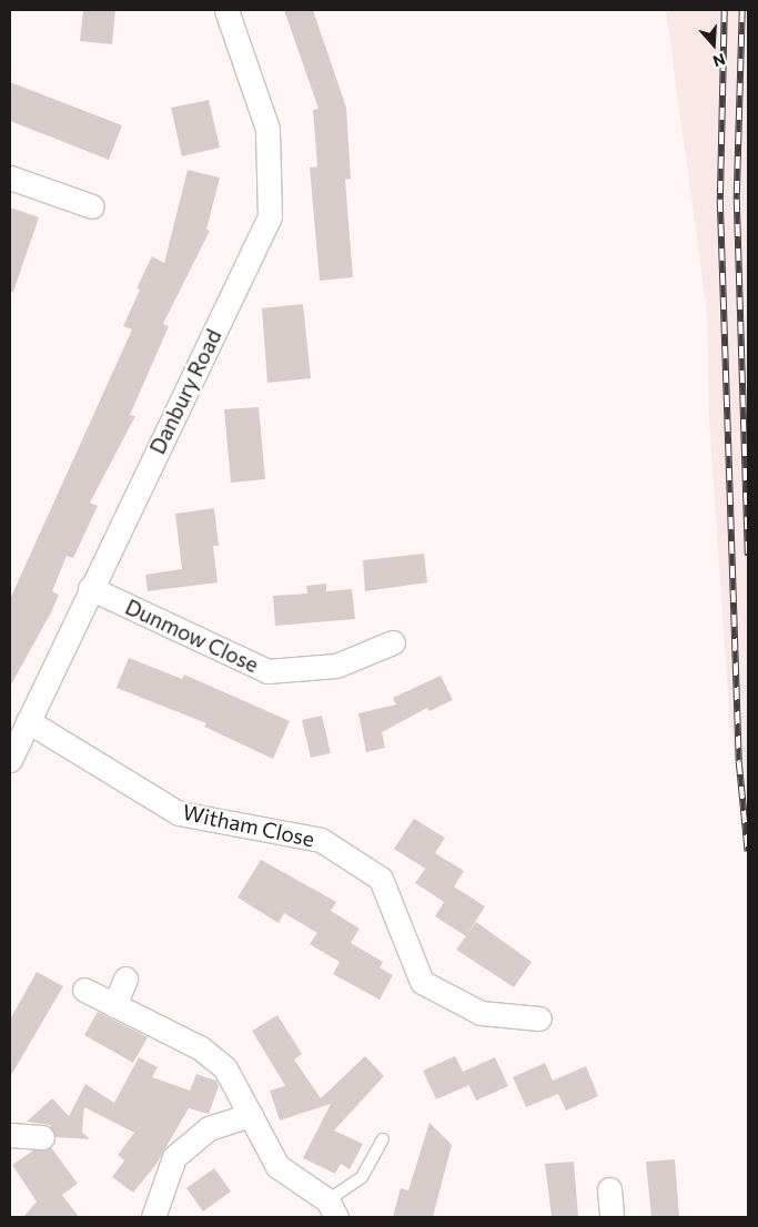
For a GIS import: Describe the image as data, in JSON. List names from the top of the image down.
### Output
{
  "streets": {
    "street": ["Danbury Road", "Dunmow Close", "Witham Close"]
  },
  "crossings": [
    ["Danbury Road", "Dunmow Close"],
    ["Danbury Road", "Witham Close"]
  ],
  "north": "bottom"
}
